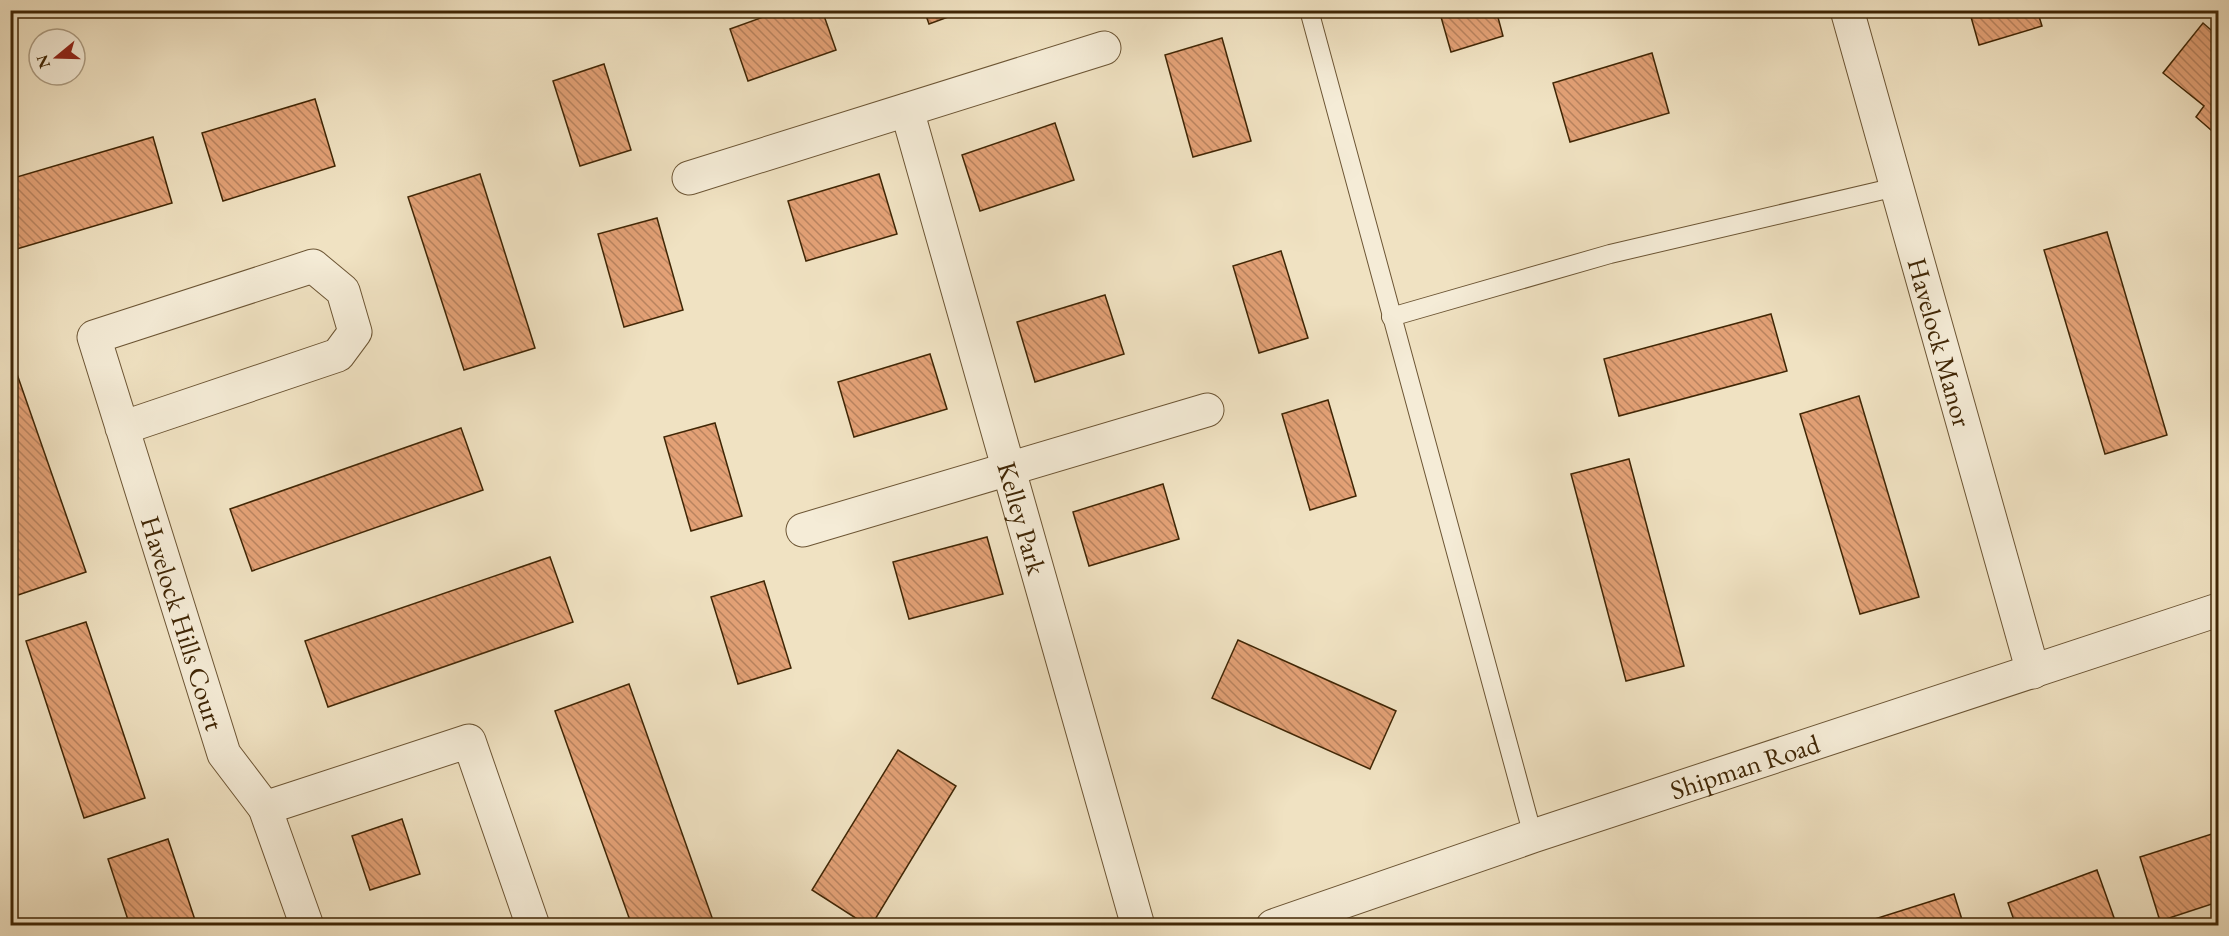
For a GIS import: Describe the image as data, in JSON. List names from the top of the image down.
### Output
{
  "streets": {
    "street": [
      "Havelock Manor",
      "Kelley Park",
      "Havelock Hills Court",
      "Shipman Road"
    ]
  },
  "crossings": [
    ["Havelock Manor", "Shipman Road"]
  ],
  "north": "left"
}
